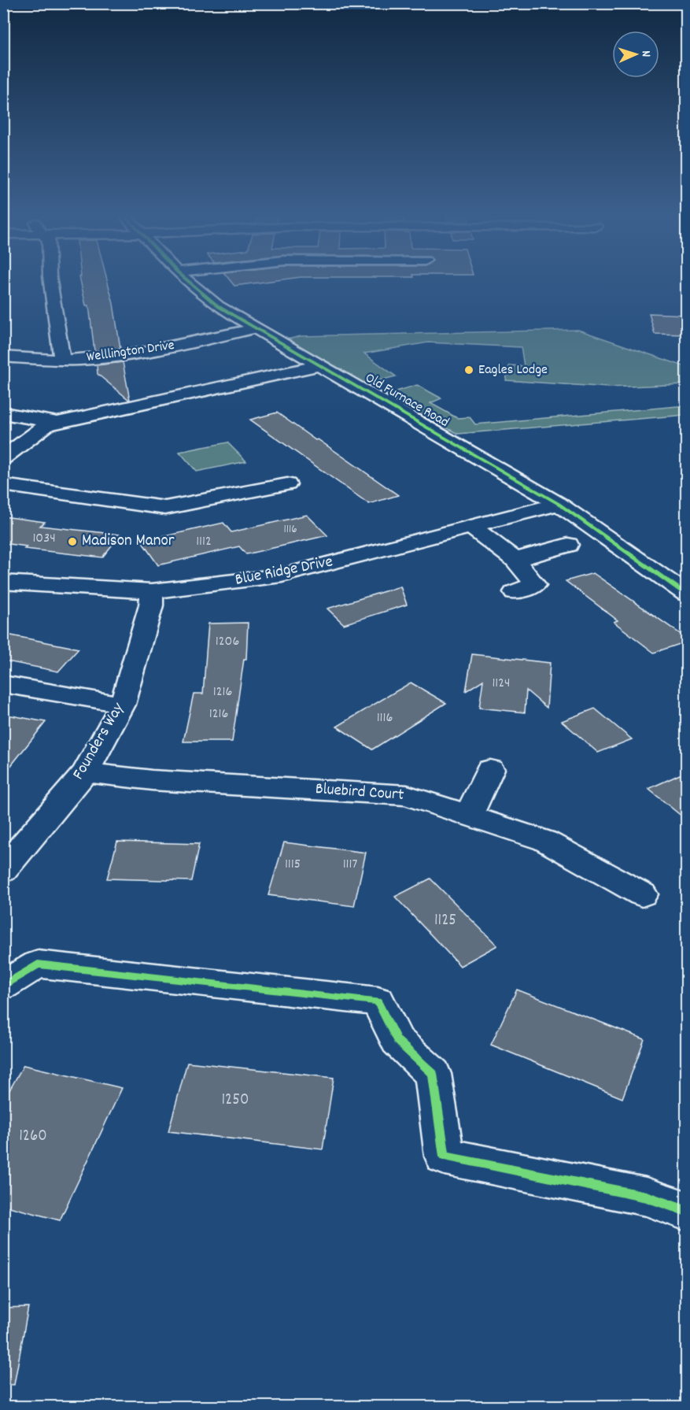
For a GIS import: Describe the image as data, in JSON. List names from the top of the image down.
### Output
{
  "streets": {
    "street": [
      "Welllington Drive",
      "Old Furnace Road",
      "Blue Ridge Drive",
      "Founders Way",
      "Bluebird Court"
    ]
  },
  "crossings": [
    ["Welllington Drive", "Old Furnace Road"],
    ["Old Furnace Road", "Blue Ridge Drive"],
    ["Blue Ridge Drive", "Founders Way"],
    ["Founders Way", "Bluebird Court"]
  ],
  "places": ["Eagles Lodge", "Madison Manor"],
  "house_numbers": [
    "1116",
    "1034",
    "1112",
    "1206",
    "1124",
    "1216",
    "1216",
    "1116",
    "1115",
    "1117",
    "1125",
    "1250",
    "1260"
  ],
  "north": "right"
}
